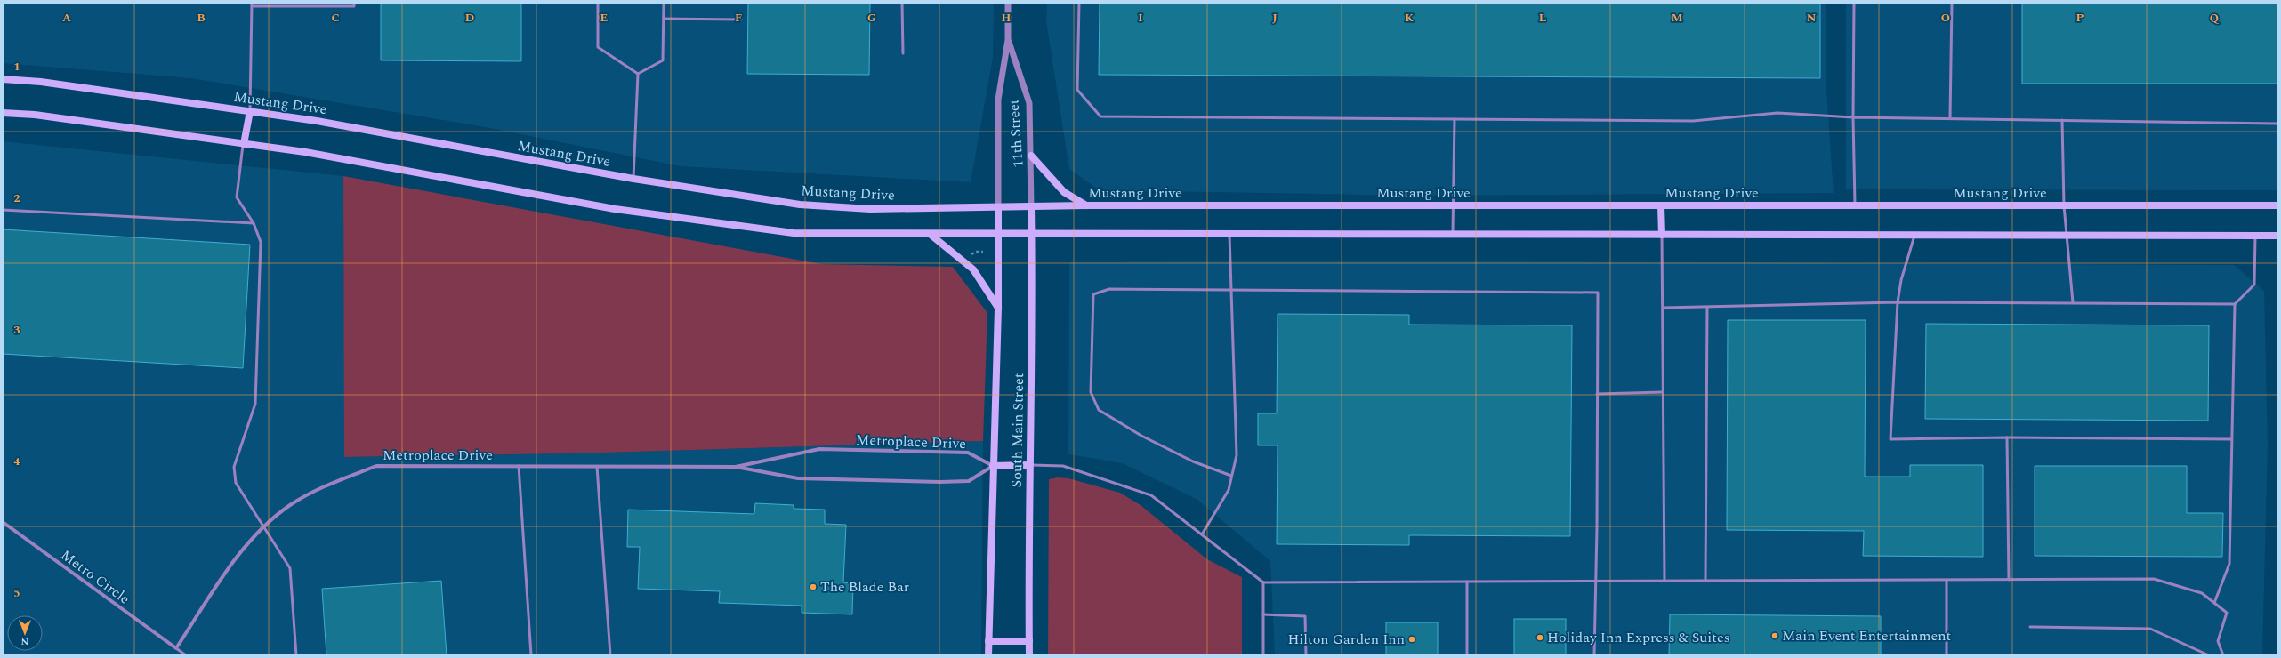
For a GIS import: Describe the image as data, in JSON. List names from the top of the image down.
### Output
{
  "streets": {
    "main road": ["Mustang Drive", "South Main Street"],
    "street": ["11th Street", "Metroplace Drive", "Metro Circle"]
  },
  "crossings": [
    ["Mustang Drive", "11th Street"],
    ["Mustang Drive", "South Main Street"],
    ["11th Street", "South Main Street"],
    ["South Main Street", "Metroplace Drive"],
    ["Metroplace Drive", "Metro Circle"]
  ],
  "places": [
    "The Blade Bar",
    "Main Event Entertainment",
    "Holiday Inn Express & Suites",
    "Hilton Garden Inn"
  ],
  "north": "bottom",
  "grid": {
    "columns": [
      "A",
      "B",
      "C",
      "D",
      "E",
      "F",
      "G",
      "H",
      "I",
      "J",
      "K",
      "L",
      "M",
      "N",
      "O",
      "P",
      "Q"
    ],
    "rows": [
      "1",
      "2",
      "3",
      "4",
      "5"
    ]
  }
}
